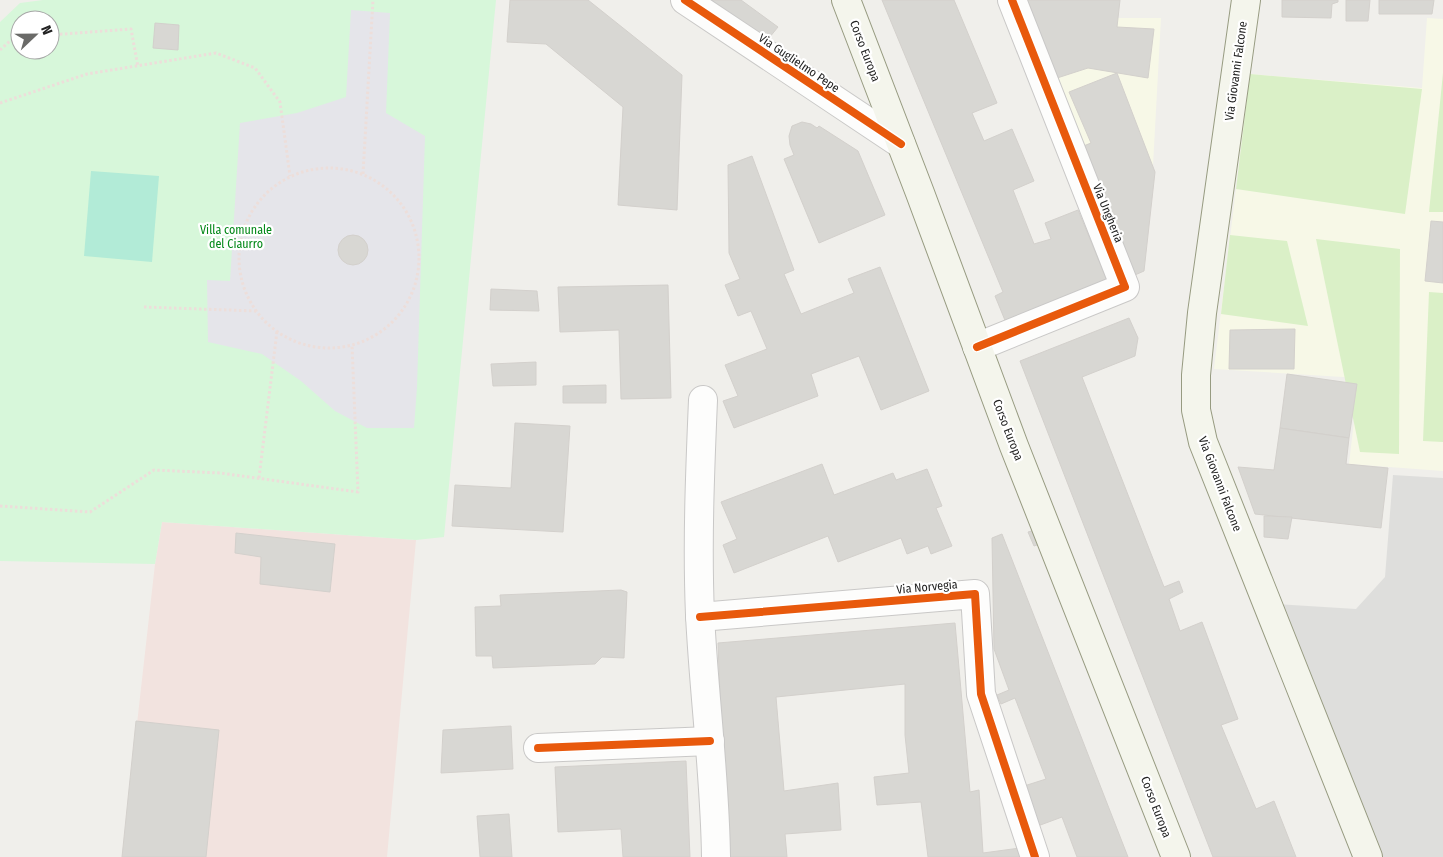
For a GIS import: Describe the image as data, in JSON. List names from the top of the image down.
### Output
{
  "streets": {
    "main road": ["Corso Europa", "Via Giovanni Falcone"],
    "street": ["Via Guglielmo Pepe", "Via Ungheria", "Via Norvegia"]
  },
  "crossings": [
    ["Corso Europa", "Via Guglielmo Pepe"],
    ["Corso Europa", "Via Ungheria"]
  ],
  "parks": ["Villa comunale del Ciaurro"],
  "north": "right"
}
